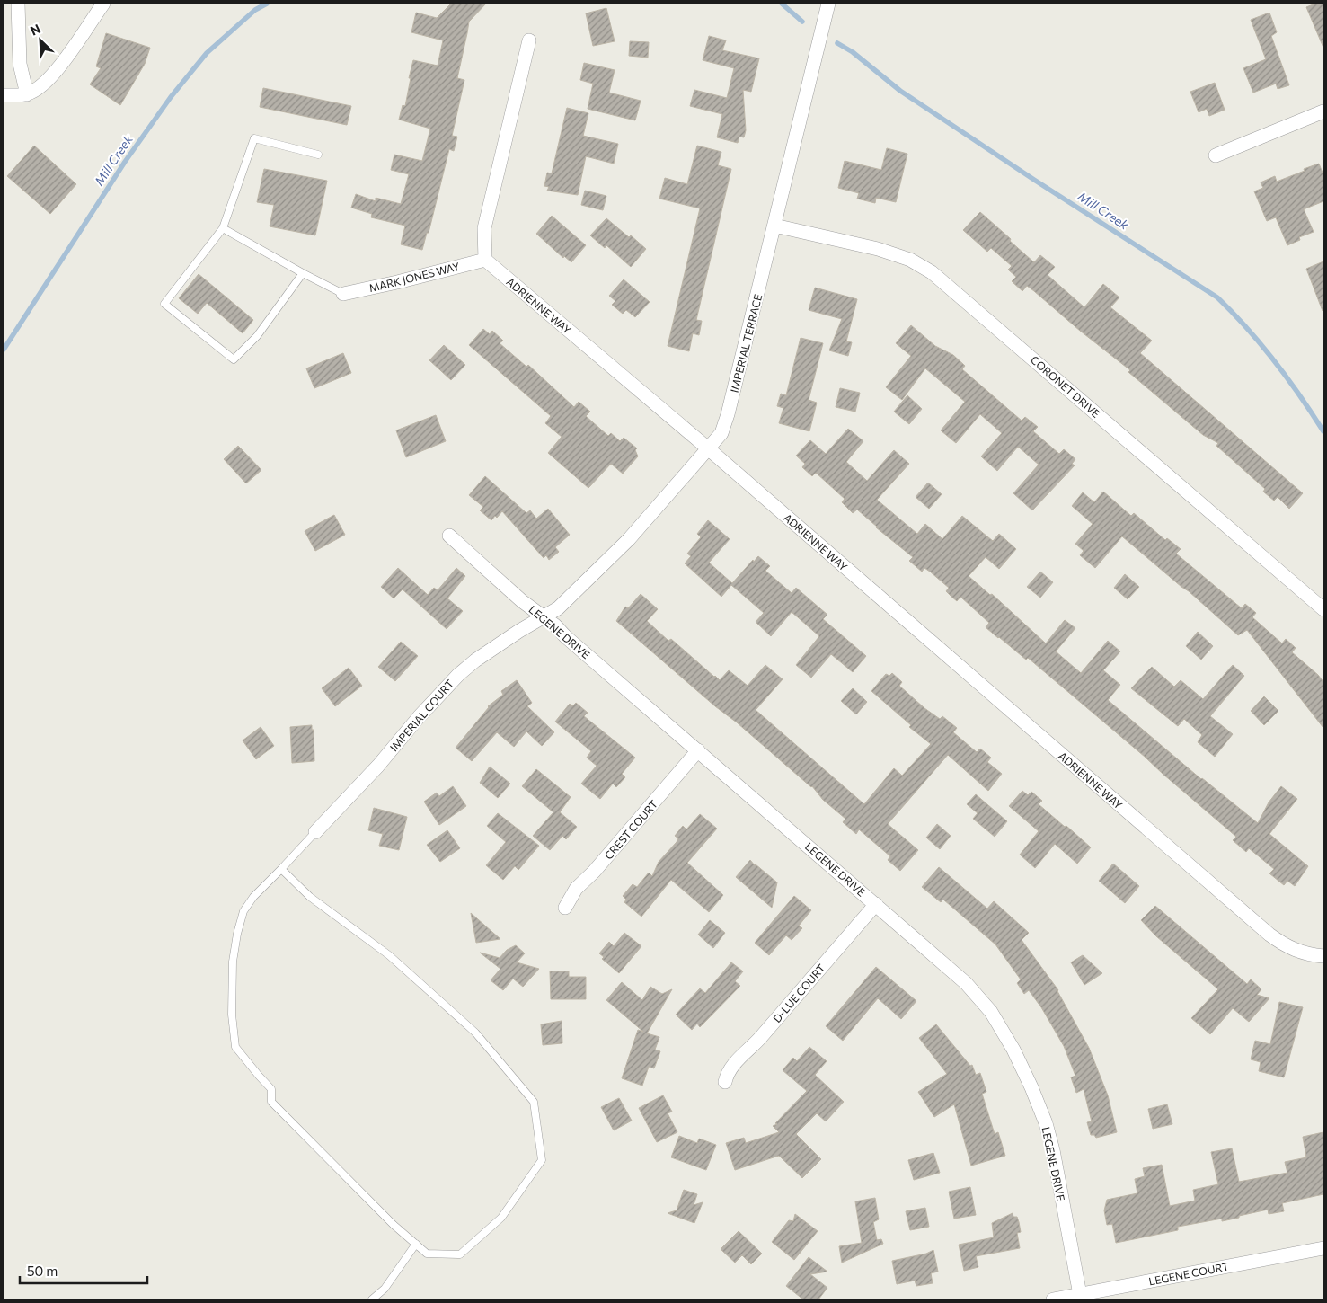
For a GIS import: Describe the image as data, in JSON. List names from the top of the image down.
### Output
{
  "streets": {
    "street": [
      "MARK JONES WAY",
      "ADRIENNE WAY",
      "IMPERIAL TERRACE",
      "CORONET DRIVE",
      "LEGENE DRIVE",
      "IMPERIAL COURT",
      "CREST COURT",
      "D-LUE COURT",
      "LEGENE COURT"
    ]
  },
  "crossings": [
    ["MARK JONES WAY", "ADRIENNE WAY"],
    ["ADRIENNE WAY", "IMPERIAL TERRACE"],
    ["IMPERIAL TERRACE", "CORONET DRIVE"],
    ["IMPERIAL TERRACE", "LEGENE DRIVE"],
    ["IMPERIAL TERRACE", "IMPERIAL COURT"],
    ["LEGENE DRIVE", "IMPERIAL COURT"],
    ["LEGENE DRIVE", "CREST COURT"],
    ["LEGENE DRIVE", "D-LUE COURT"],
    ["LEGENE DRIVE", "LEGENE COURT"]
  ],
  "water": ["Mill Creek"],
  "scale_bar": "50 m",
  "north": "top left"
}
